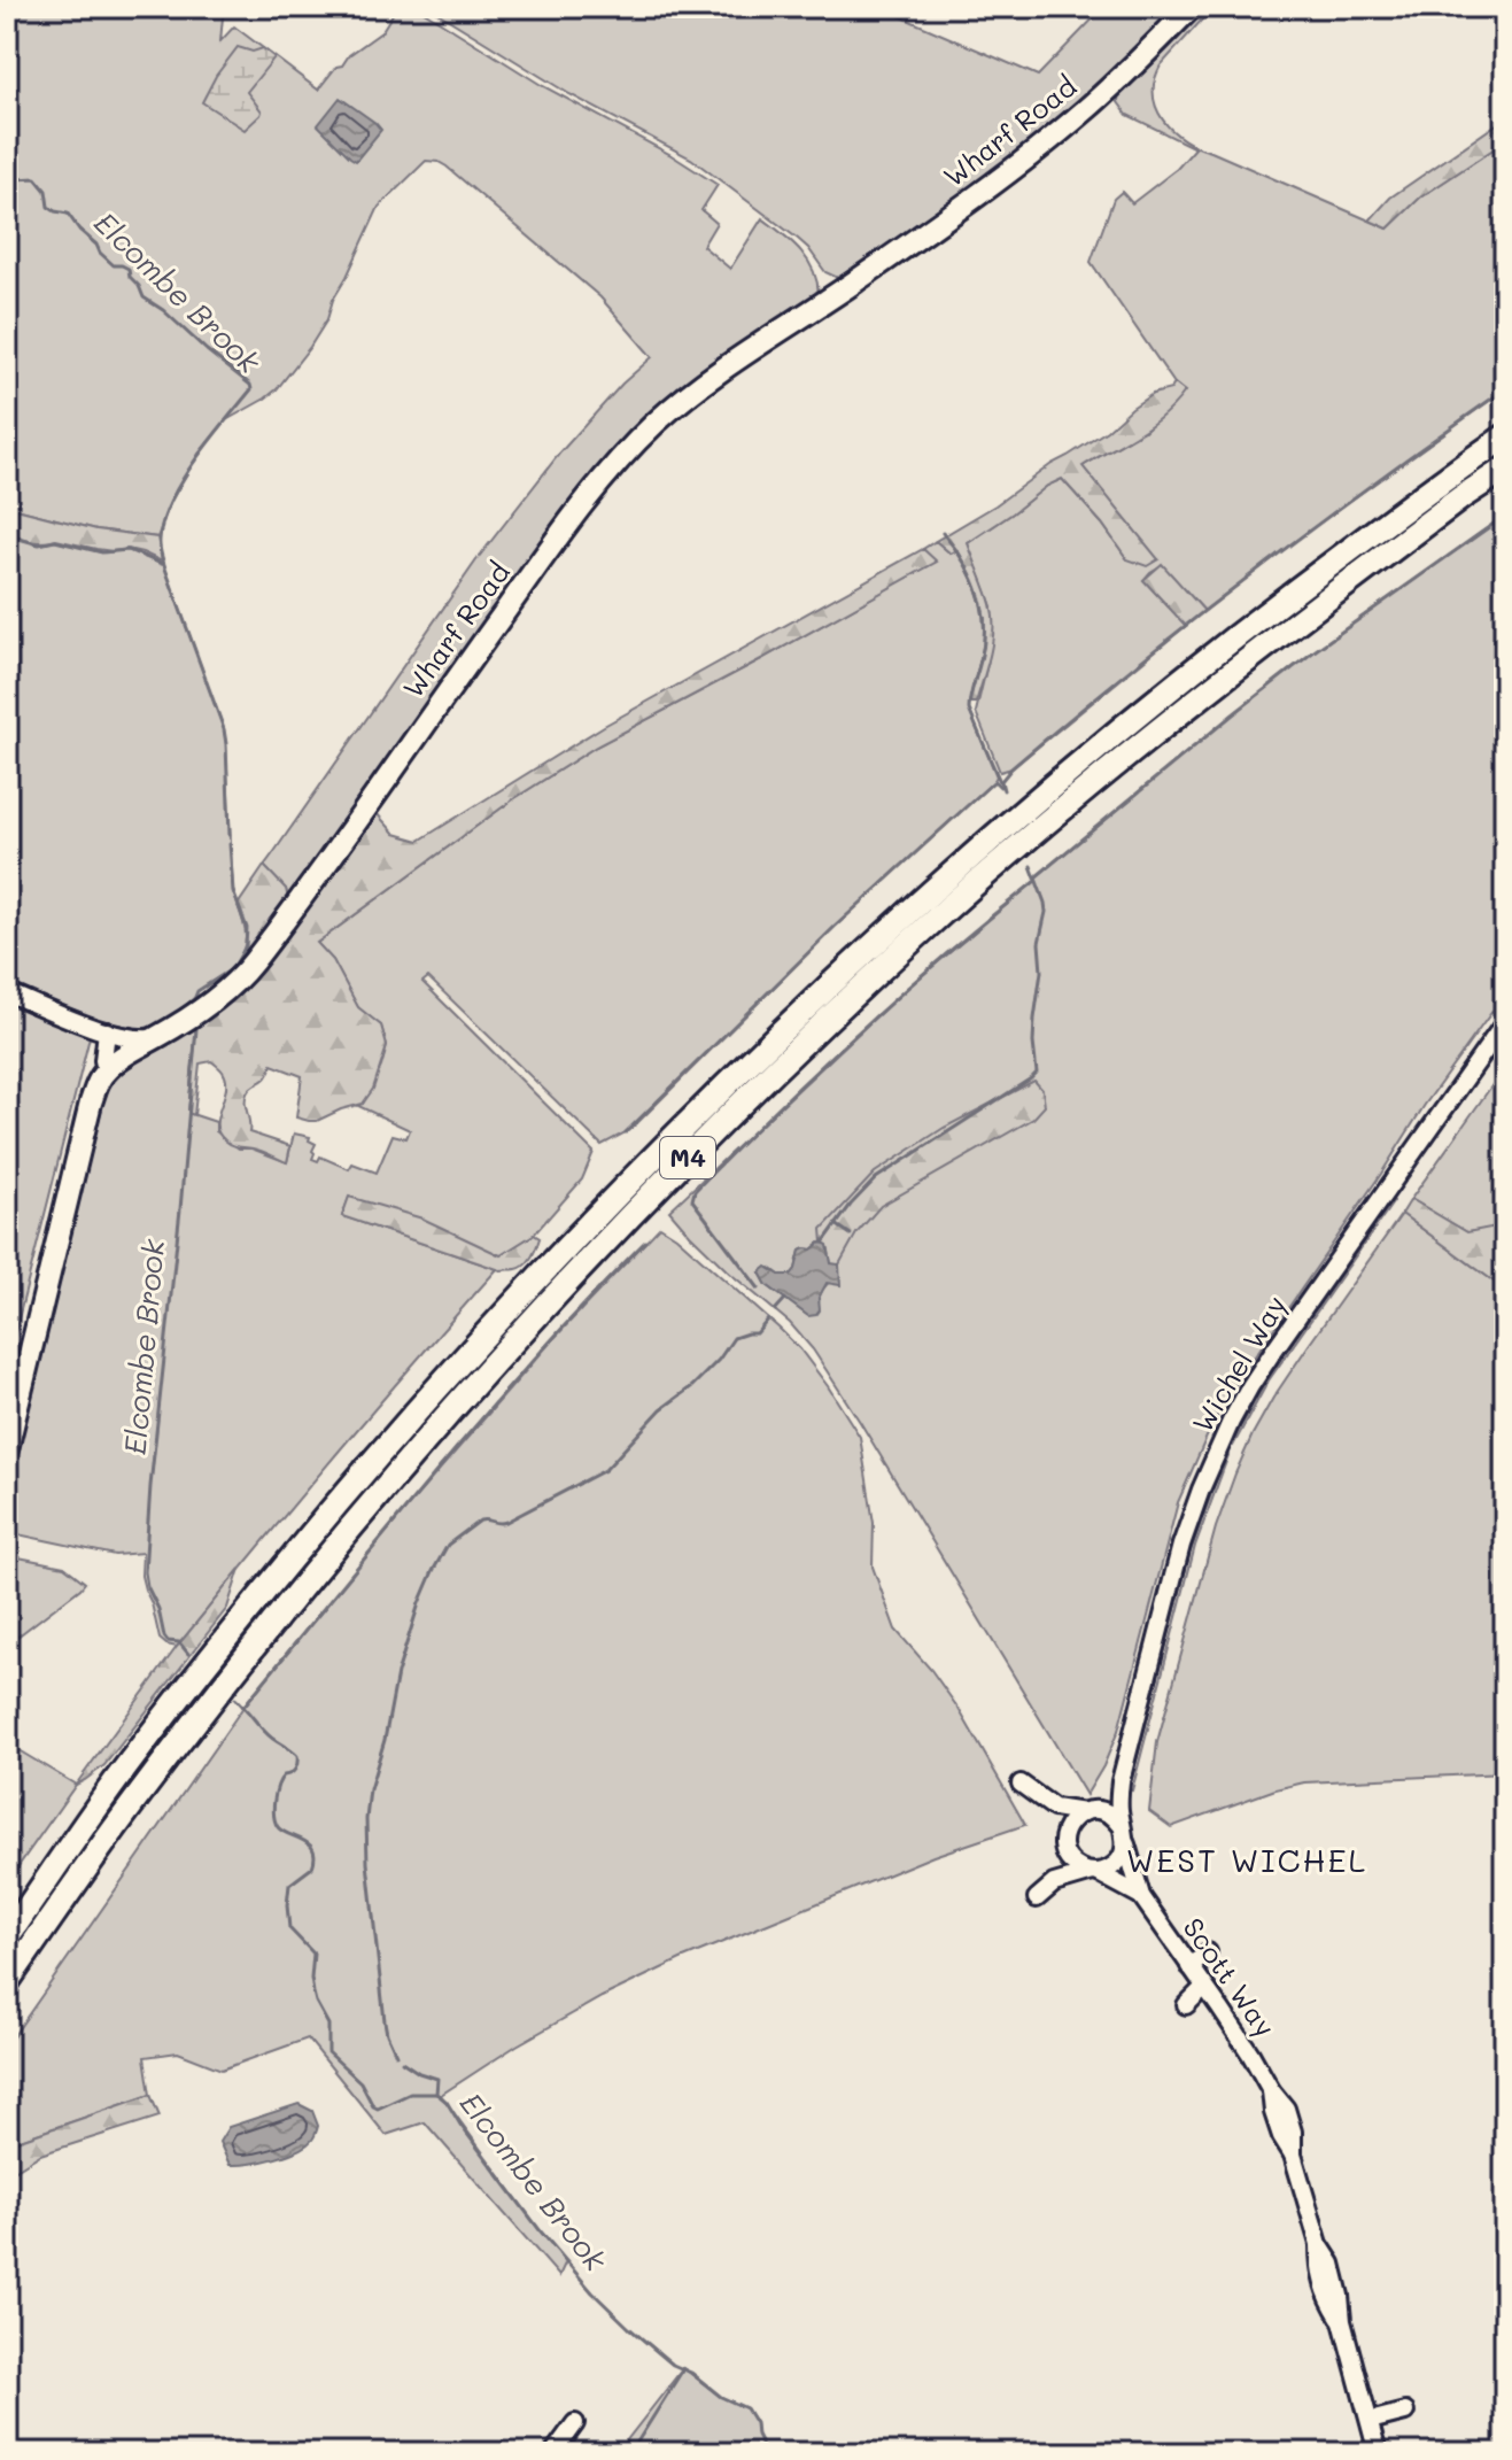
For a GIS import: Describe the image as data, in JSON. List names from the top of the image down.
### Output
{
  "streets": {
    "highway": ["M4"],
    "main road": ["Wharf Road"],
    "street": ["Wichel Way", "Scott Way"]
  },
  "crossings": [
    ["Wichel Way", "Scott Way"]
  ],
  "districts": ["WEST WICHEL"],
  "water": ["Elcombe Brook"]
}
